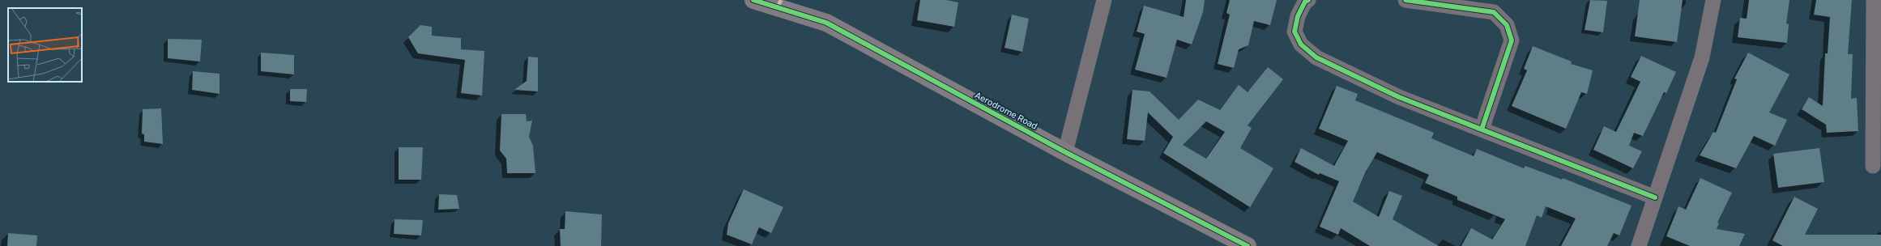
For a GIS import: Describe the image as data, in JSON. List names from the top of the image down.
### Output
{
  "streets": {
    "street": ["Aerodrome Road"]
  }
}
